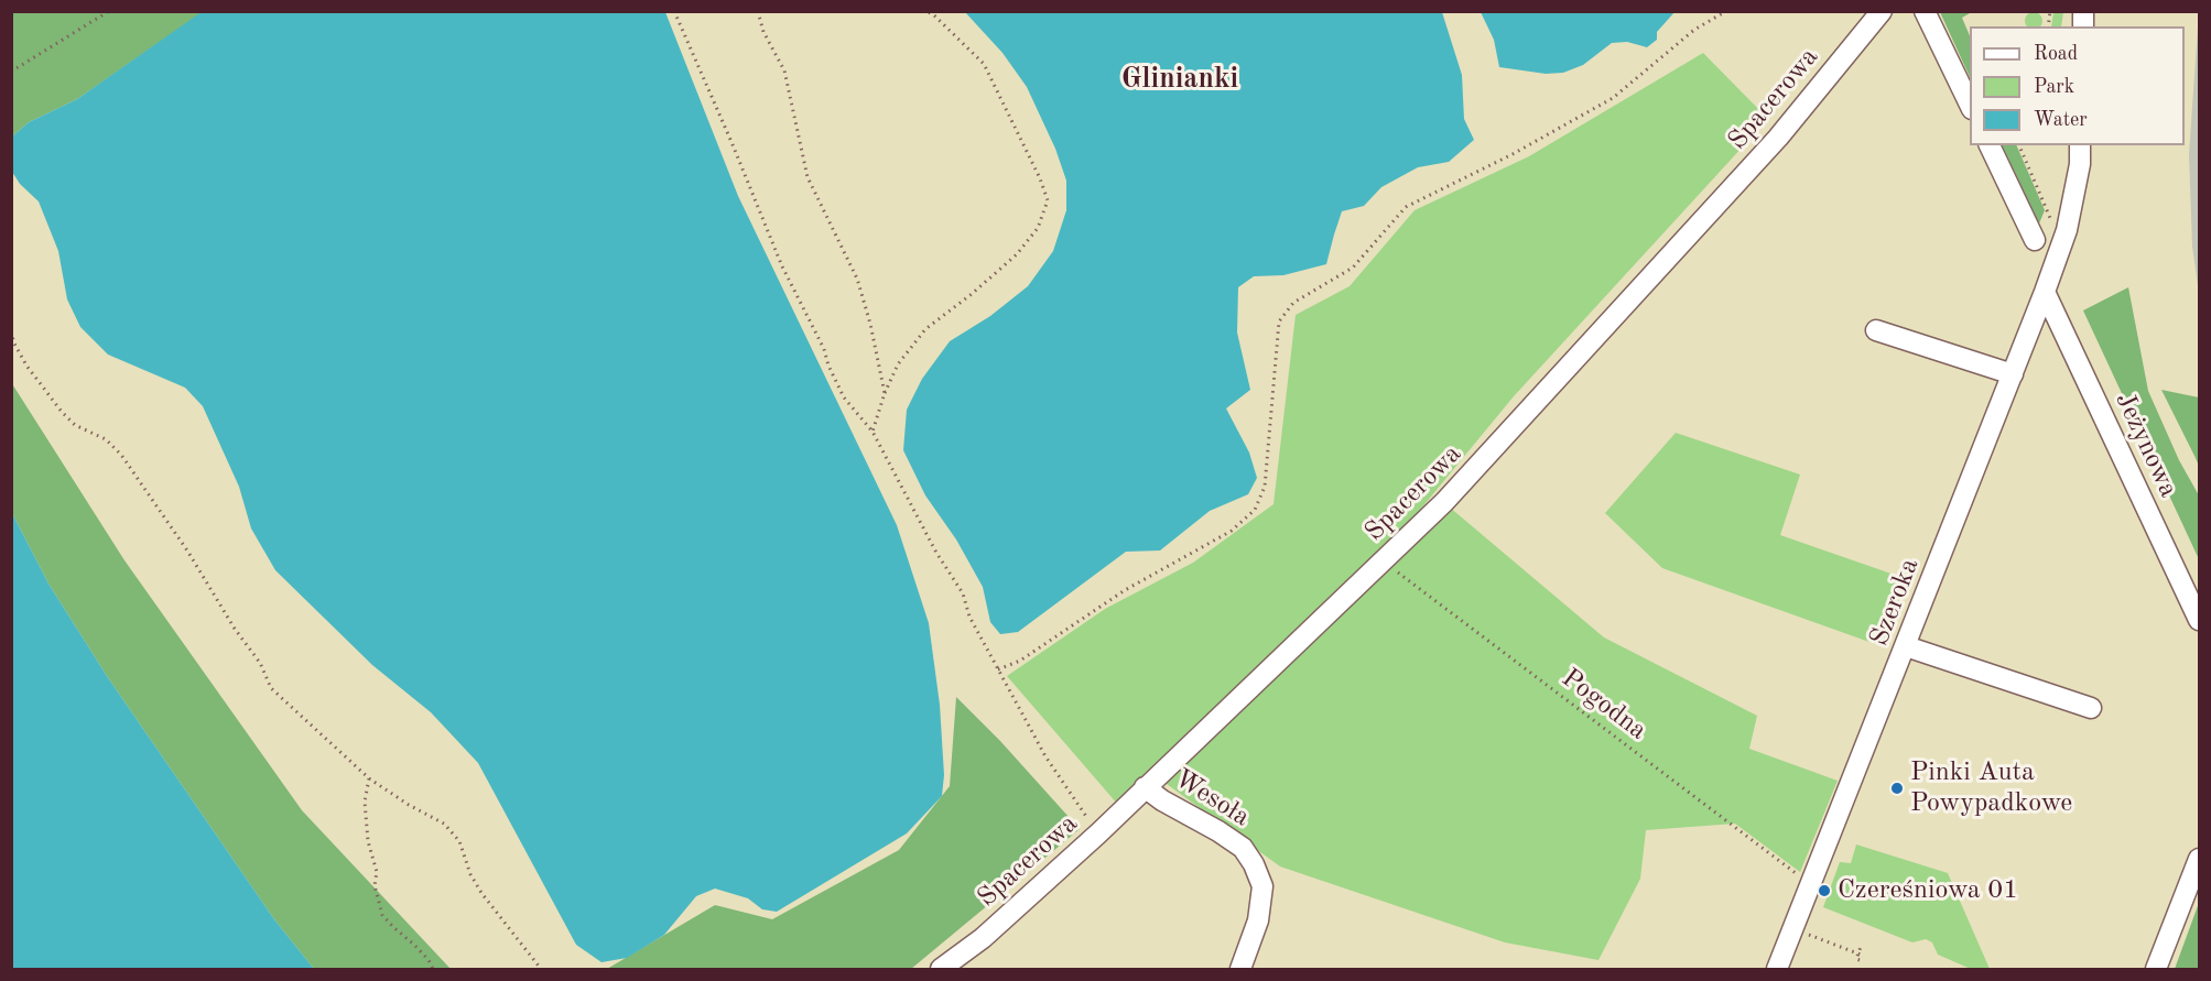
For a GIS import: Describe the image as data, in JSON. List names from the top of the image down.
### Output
{
  "streets": {
    "street": [
      "Spacerowa",
      "Jeżynowa",
      "Szeroka",
      "Wesoła"
    ],
    "path": ["Pogodna"]
  },
  "crossings": [
    ["Spacerowa", "Pogodna"],
    ["Spacerowa", "Wesoła"],
    ["Jeżynowa", "Szeroka"]
  ],
  "districts": ["Glinianki"],
  "places": ["Pinki Auta Powypadkowe", "Czereśniowa 01"],
  "legend": ["Road", "Park", "Water"]
}
